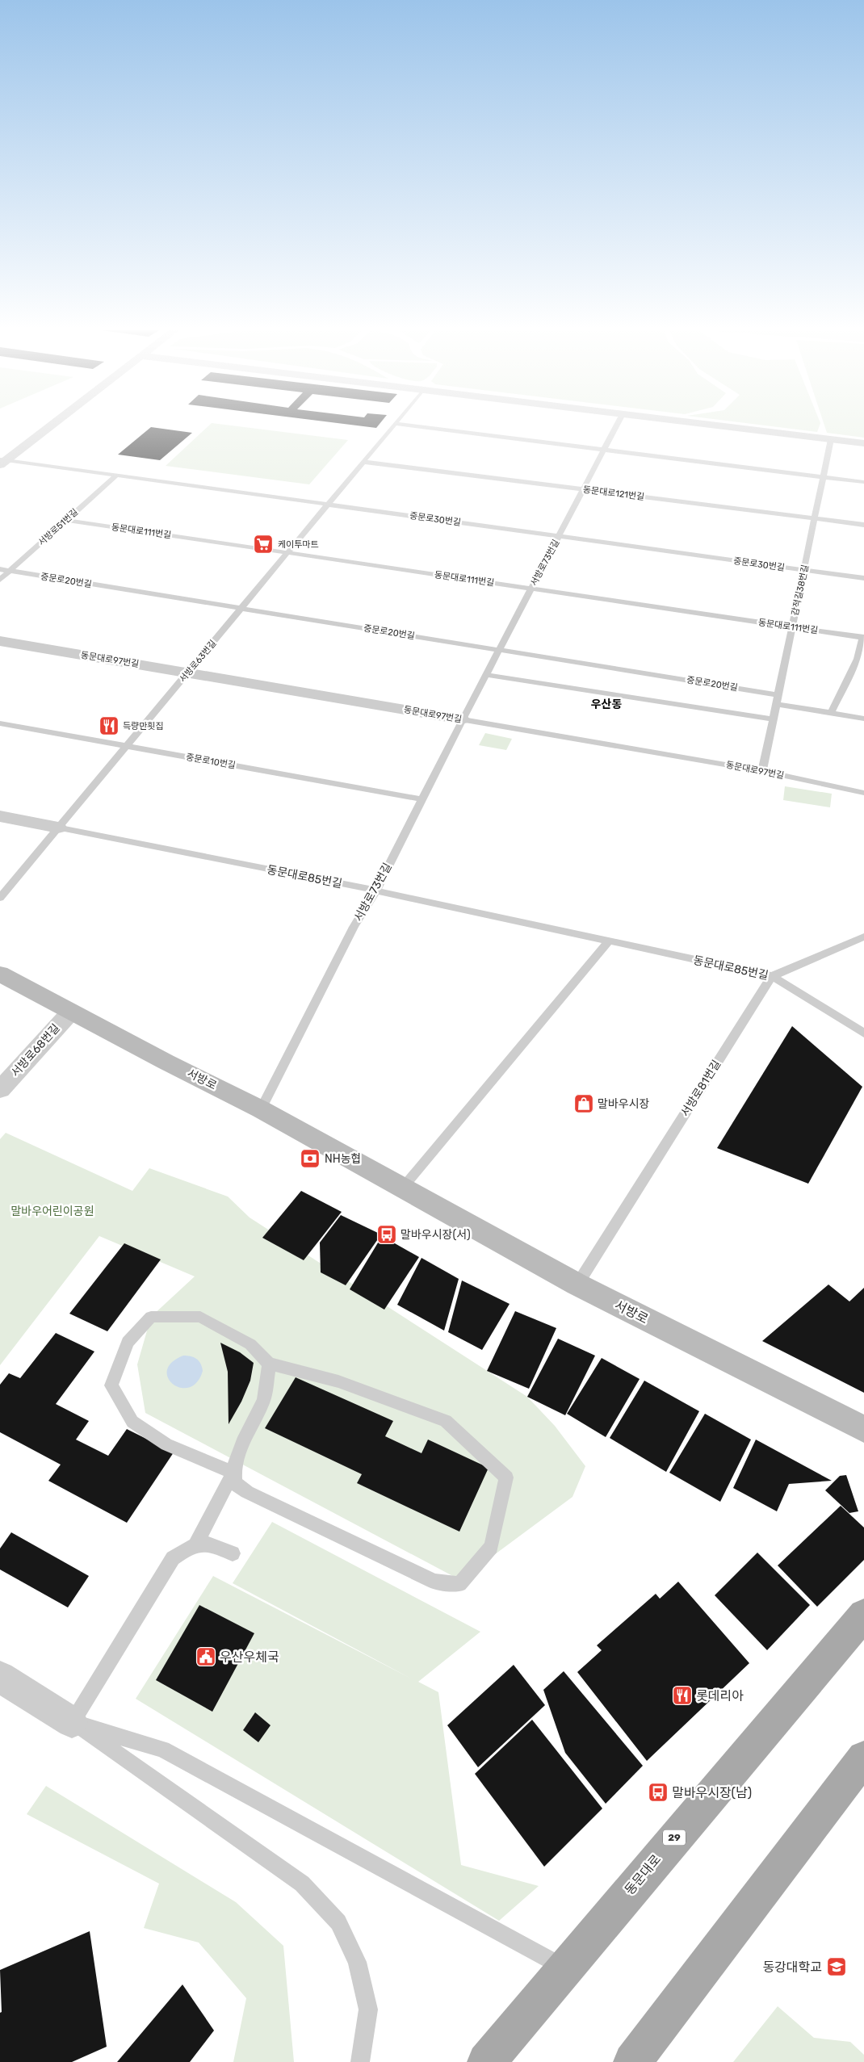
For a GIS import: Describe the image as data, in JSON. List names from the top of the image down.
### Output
{
  "streets": {
    "main road": ["서방로", "29", "동문대로"],
    "street": ["동문대로97번길", "동문대로85번길", "서방로68번길"],
    "lane": [
      "동문대로121번길",
      "중문로30번길",
      "서방로51번길",
      "동문대로111번길",
      "서방로73번길",
      "중문로20번길",
      "감적길38번길",
      "서방로63번길",
      "중문로10번길",
      "서방로81번길"
    ]
  },
  "crossings": [
    ["동문대로121번길", "서방로73번길"],
    ["동문대로121번길", "감적길38번길"],
    ["동문대로121번길", "서방로63번길"],
    ["중문로30번길", "서방로51번길"],
    ["중문로30번길", "서방로73번길"],
    ["중문로30번길", "감적길38번길"],
    ["중문로30번길", "서방로63번길"],
    ["서방로51번길", "동문대로111번길"],
    ["서방로51번길", "중문로20번길"],
    ["동문대로111번길", "서방로73번길"],
    ["동문대로111번길", "감적길38번길"],
    ["동문대로111번길", "서방로63번길"],
    ["서방로73번길", "중문로20번길"],
    ["서방로73번길", "동문대로97번길"],
    ["서방로73번길", "중문로10번길"],
    ["서방로73번길", "동문대로85번길"],
    ["서방로73번길", "서방로"],
    ["중문로20번길", "감적길38번길"],
    ["중문로20번길", "서방로63번길"],
    ["감적길38번길", "동문대로97번길"],
    ["동문대로97번길", "서방로63번길"],
    ["서방로63번길", "중문로10번길"],
    ["서방로63번길", "동문대로85번길"],
    ["동문대로85번길", "서방로81번길"],
    ["서방로68번길", "서방로"],
    ["서방로", "서방로81번길"]
  ],
  "districts": ["우산동"],
  "parks": ["말바우어린이공원"],
  "places": {
    "supermarket": ["케이투마트"],
    "restaurant": ["득량만횟집", "롯데리아"],
    "shop": ["말바우시장"],
    "bank": ["NH농협"],
    "bus stop": ["말바우시장(서)", "말바우시장(남)"],
    "public building": ["우산우체국"],
    "school or university": ["동강대학교"]
  }
}
